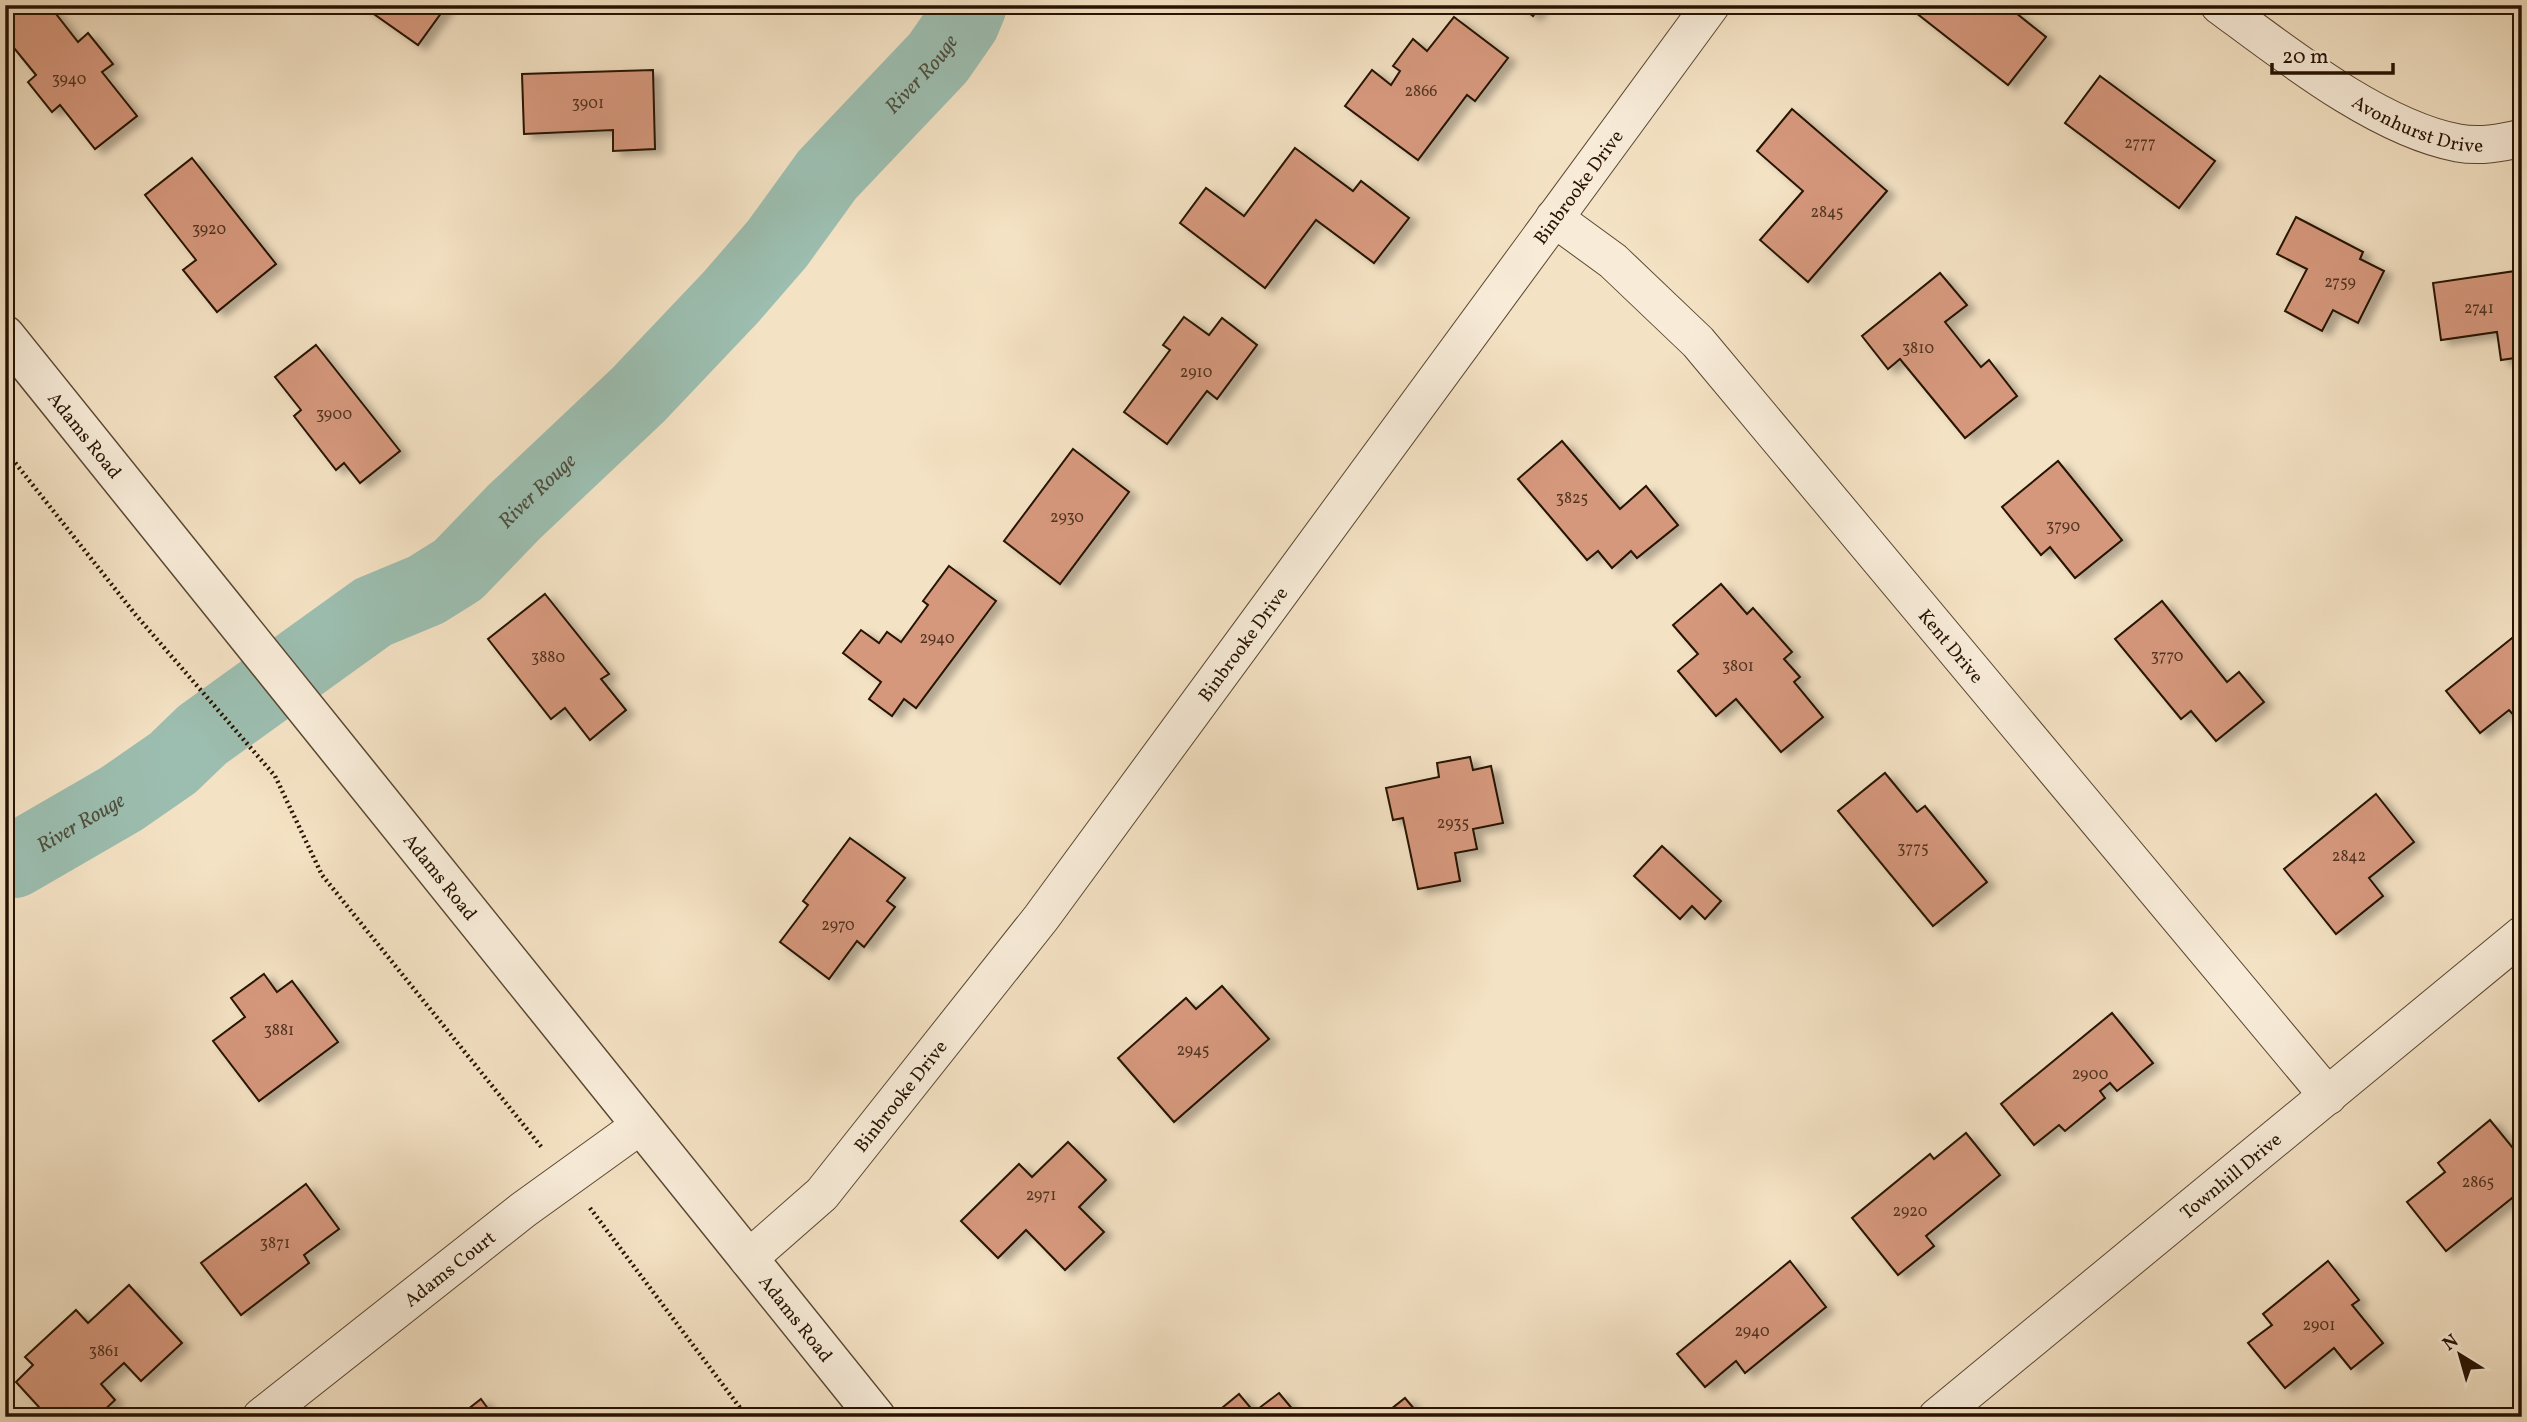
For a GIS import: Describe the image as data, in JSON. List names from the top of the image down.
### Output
{
  "streets": {
    "street": [
      "Avonhurst Drive",
      "Binbrooke Drive",
      "Adams Road",
      "Kent Drive",
      "Townhill Drive",
      "Adams Court"
    ]
  },
  "crossings": [
    ["Binbrooke Drive", "Adams Road"],
    ["Binbrooke Drive", "Kent Drive"],
    ["Adams Road", "Adams Court"],
    ["Kent Drive", "Townhill Drive"]
  ],
  "water": ["River Rouge"],
  "house_numbers": [
    "3940",
    "2866",
    "3901",
    "2777",
    "2845",
    "3920",
    "2759",
    "2741",
    "3810",
    "2910",
    "3900",
    "3825",
    "2930",
    "3790",
    "2940",
    "3770",
    "3880",
    "3801",
    "2935",
    "3775",
    "2842",
    "2970",
    "3881",
    "2945",
    "2900",
    "2865",
    "2971",
    "2920",
    "3871",
    "2901",
    "2940",
    "3861"
  ],
  "scale_bar": "20 m",
  "north": "top left"
}
